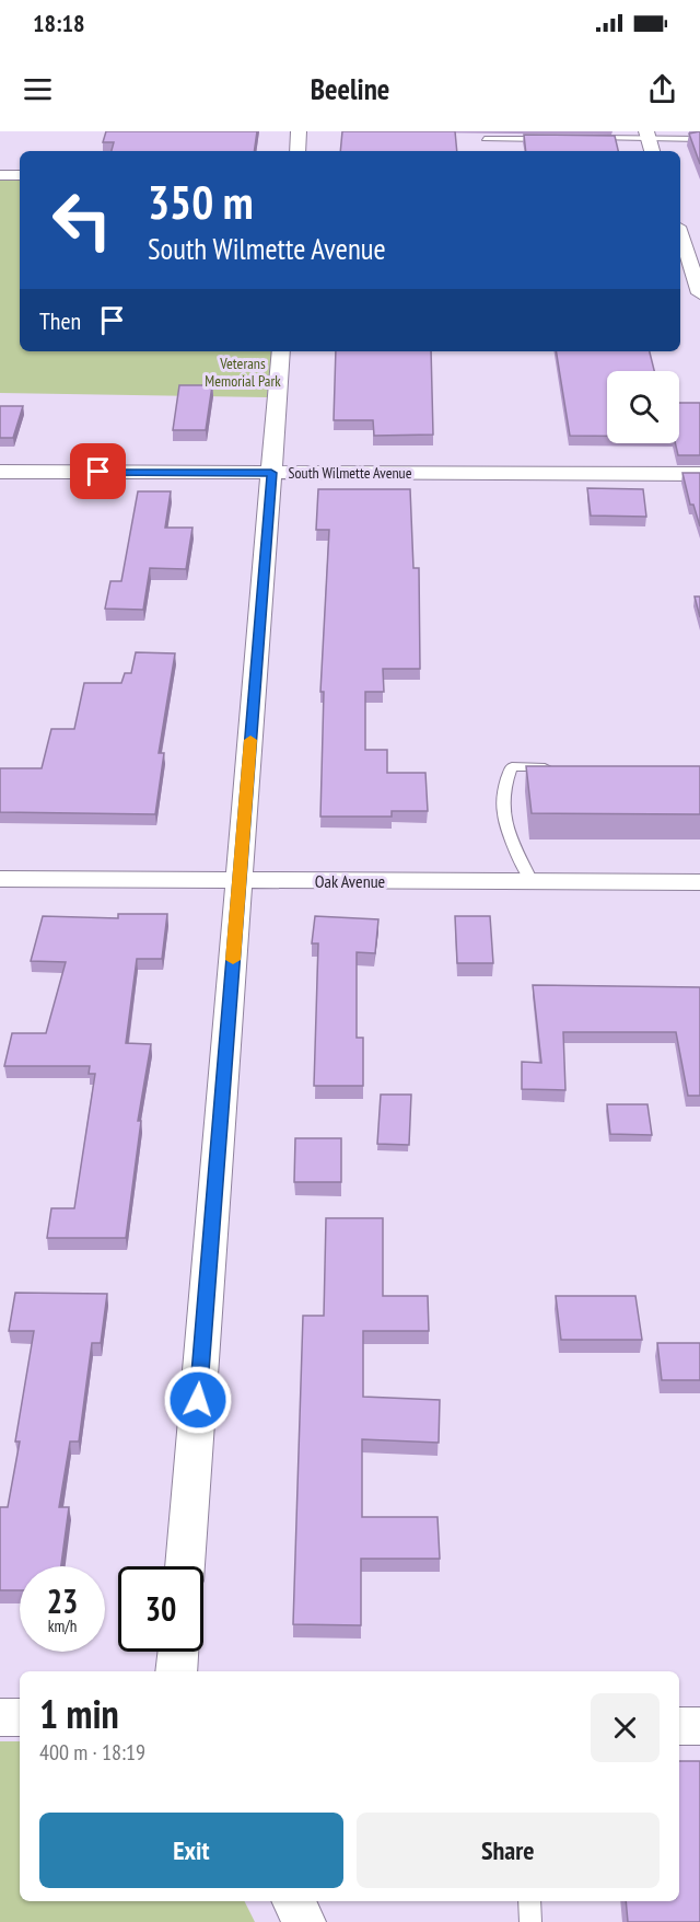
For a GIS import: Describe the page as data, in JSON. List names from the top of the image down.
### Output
{
  "streets": {
    "street": ["South Wilmette Avenue", "Oak Avenue"]
  },
  "parks": ["Veterans Memorial Park"],
  "page": {
    "status": "18:18",
    "header": "Beeline",
    "turn": ["350 m", "South Wilmette Avenue"],
    "then": "Then",
    "speed": "23 km/h",
    "limit": "30",
    "heading": ["1 min", "400 m · 18:19"],
    "buttons": ["Exit", "Share"]
  }
}
